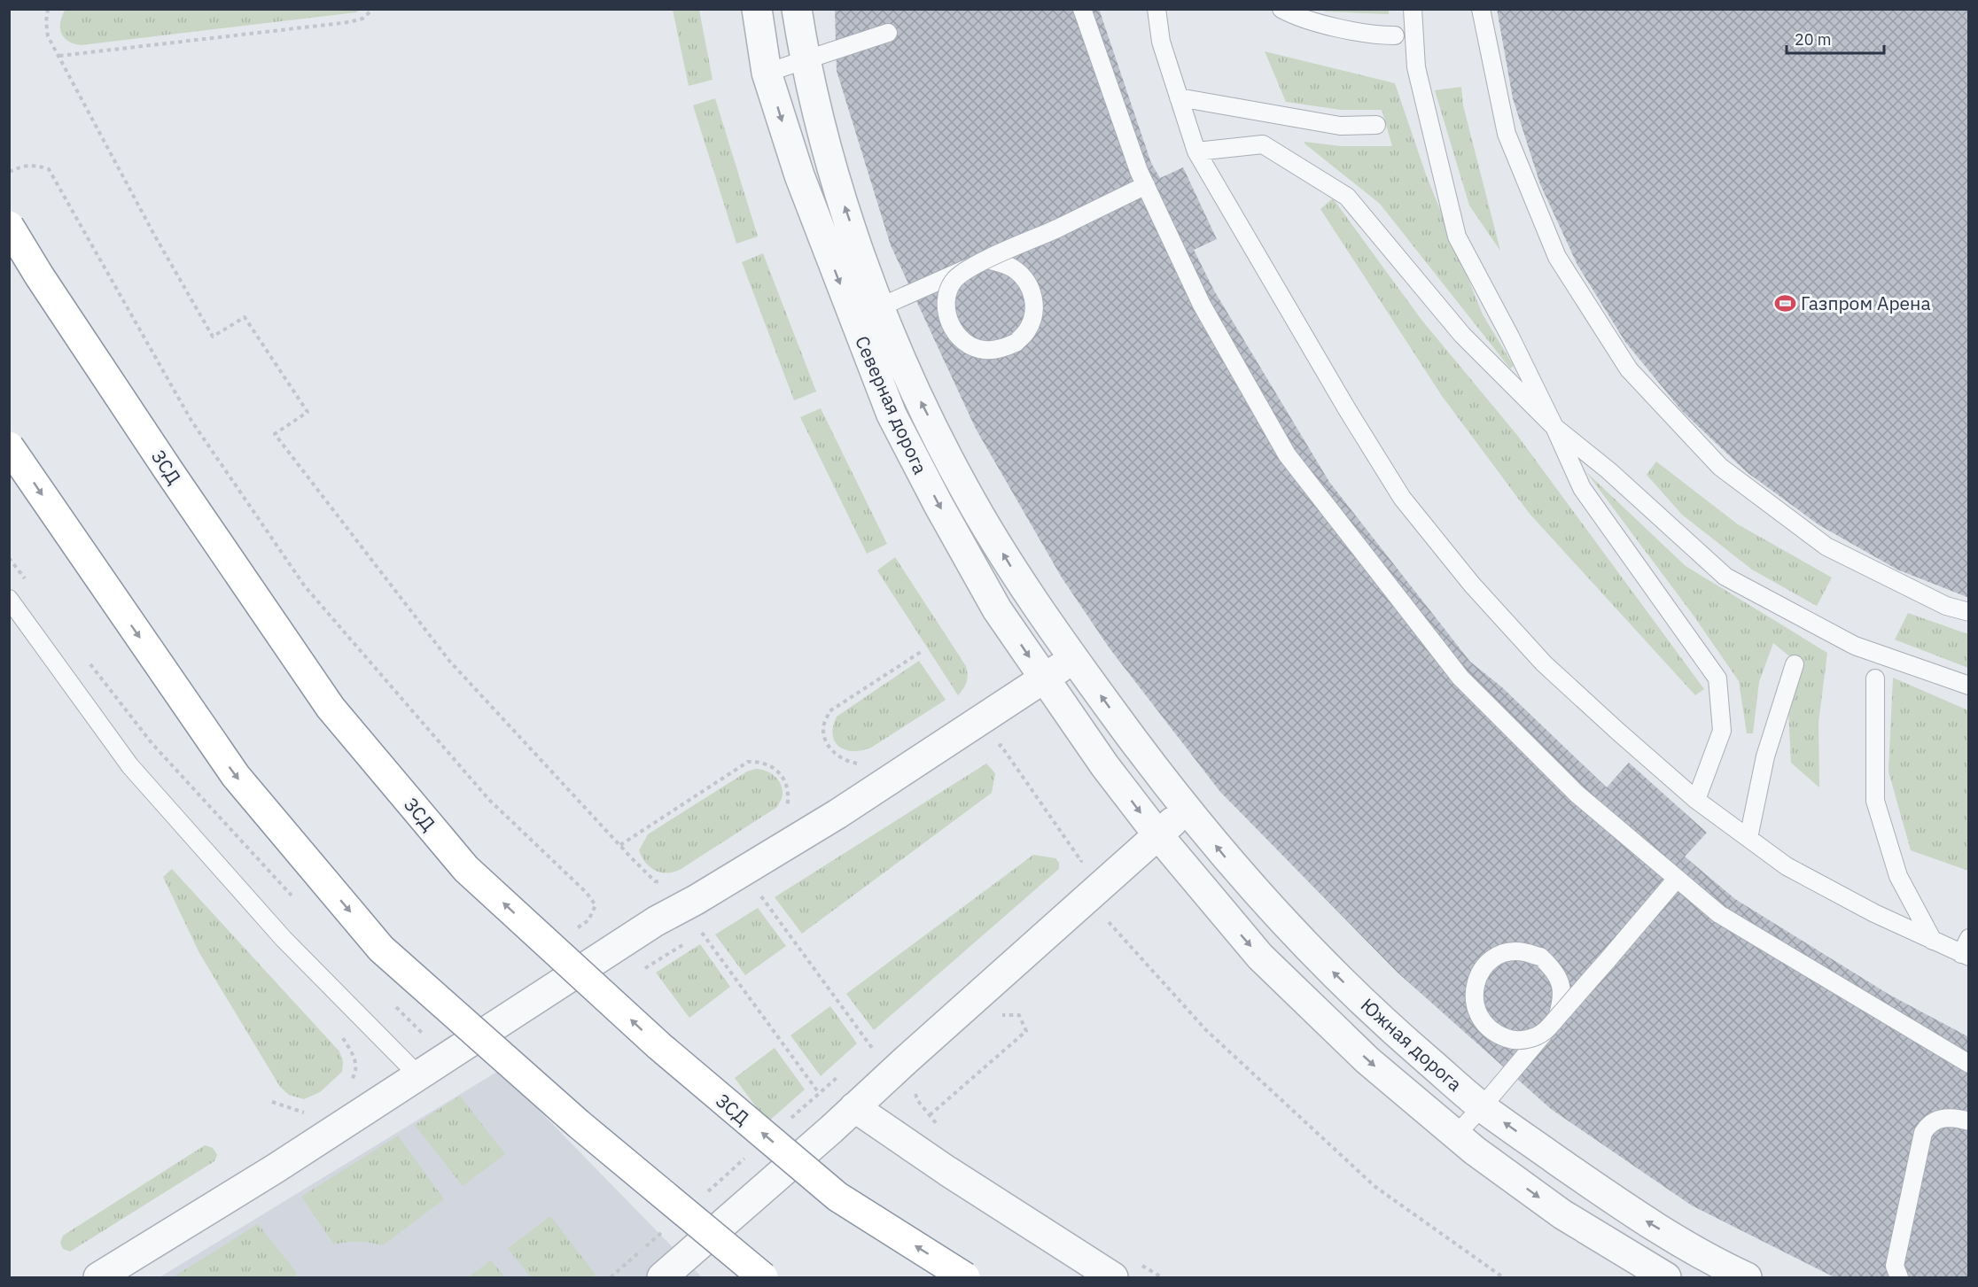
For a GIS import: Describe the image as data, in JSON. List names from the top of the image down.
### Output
{
  "streets": {
    "highway": ["ЗСД"],
    "street": ["Северная дорога", "Южная дорога"]
  },
  "crossings": [
    ["Северная дорога", "Южная дорога"]
  ],
  "places": {
    "sports": ["Газпром Арена"]
  },
  "scale_bar": "20 m"
}
